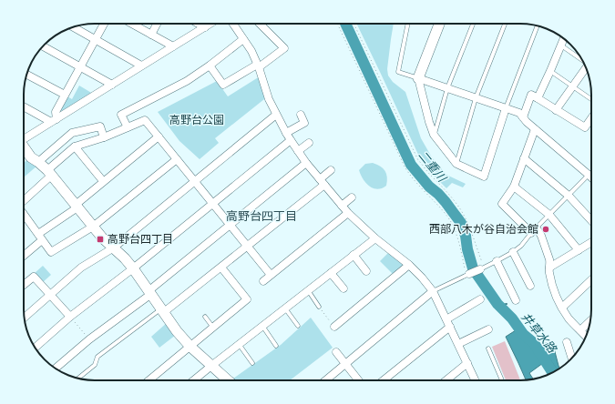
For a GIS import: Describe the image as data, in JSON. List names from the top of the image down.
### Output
{
  "districts": ["高野台四丁目"],
  "water": ["二重川", "井草水路"],
  "parks": ["高野台公園"],
  "places": {
    "other": ["西部八木が谷自治会館"],
    "transit": ["高野台四丁目"]
  }
}
